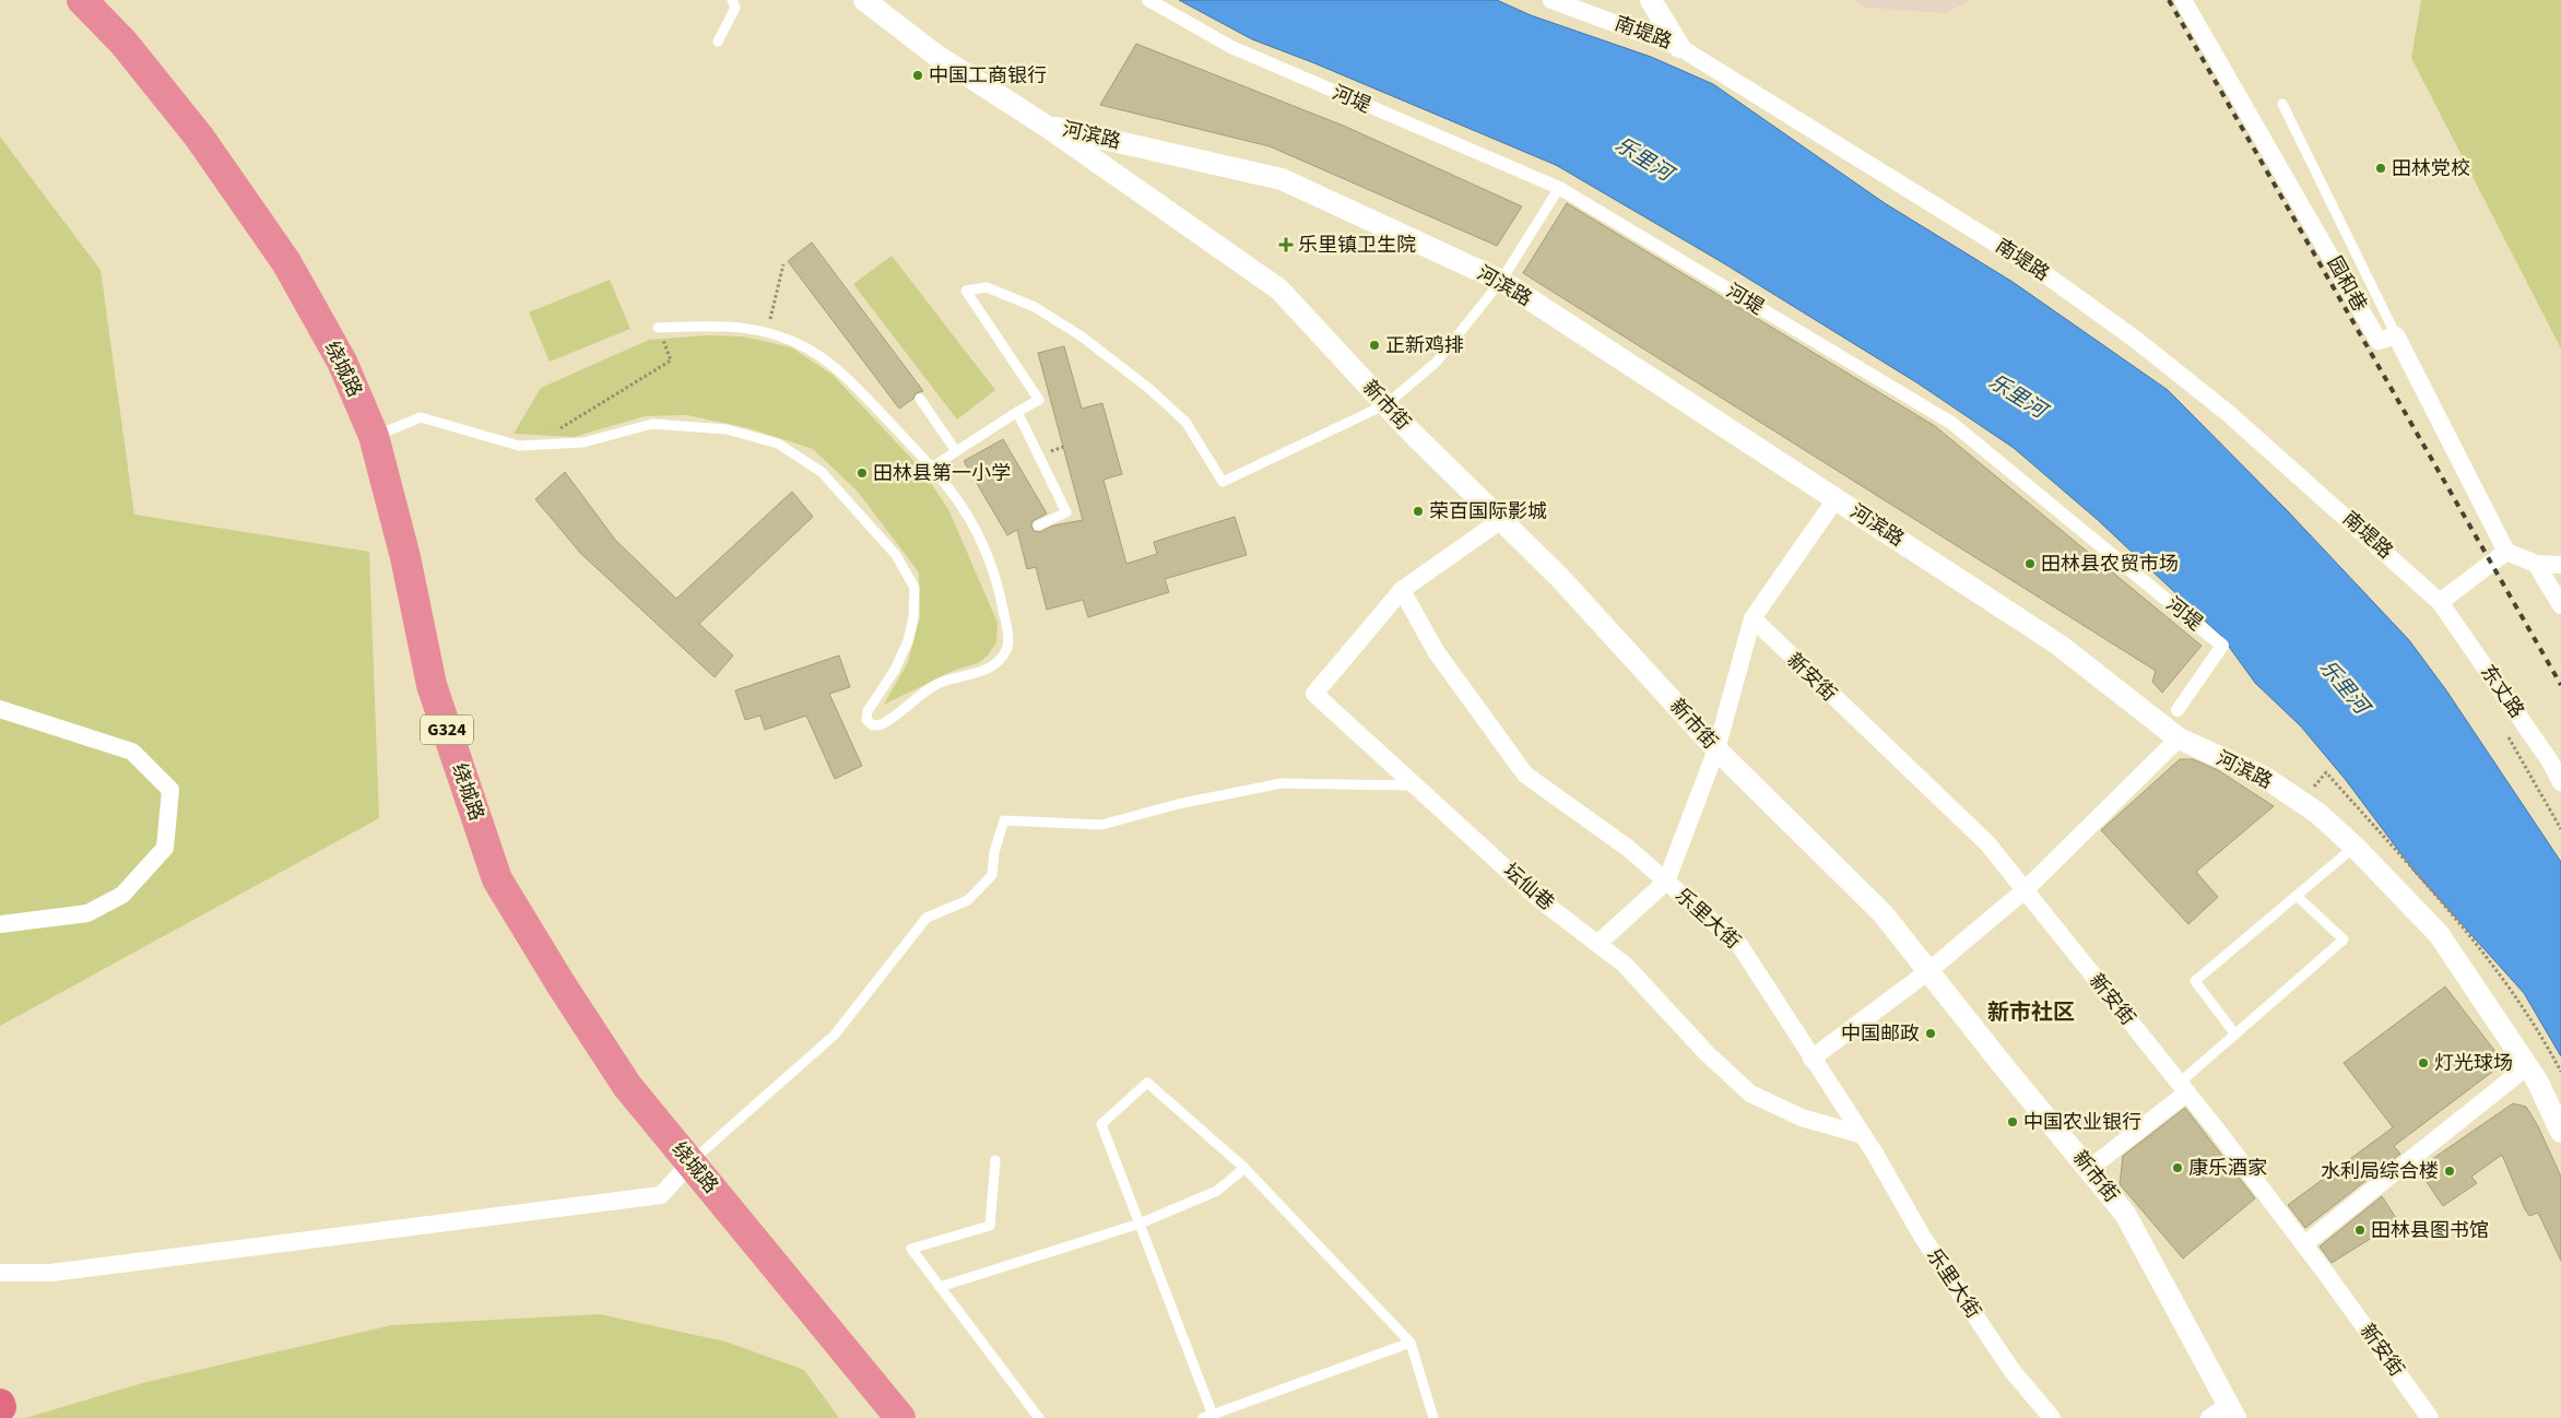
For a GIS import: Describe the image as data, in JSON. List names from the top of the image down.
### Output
{
  "streets": {
    "highway": ["绕城路", "G324"],
    "street": [
      "南堤路",
      "河堤",
      "河滨路",
      "园和巷",
      "新市街",
      "新安街",
      "东丈路",
      "坛仙巷",
      "乐里大街"
    ]
  },
  "crossings": [
    ["南堤路", "东丈路"],
    ["河滨路", "新市街"],
    ["坛仙巷", "乐里大街"]
  ],
  "districts": ["新市社区"],
  "water": ["乐里河"],
  "places": {
    "other": [
      "中国工商银行",
      "田林党校",
      "正新鸡排",
      "田林县第一小学",
      "荣百国际影城",
      "田林县农贸市场",
      "中国邮政",
      "灯光球场",
      "中国农业银行",
      "康乐酒家",
      "水利局综合楼",
      "田林县图书馆"
    ],
    "health": ["乐里镇卫生院"]
  }
}
